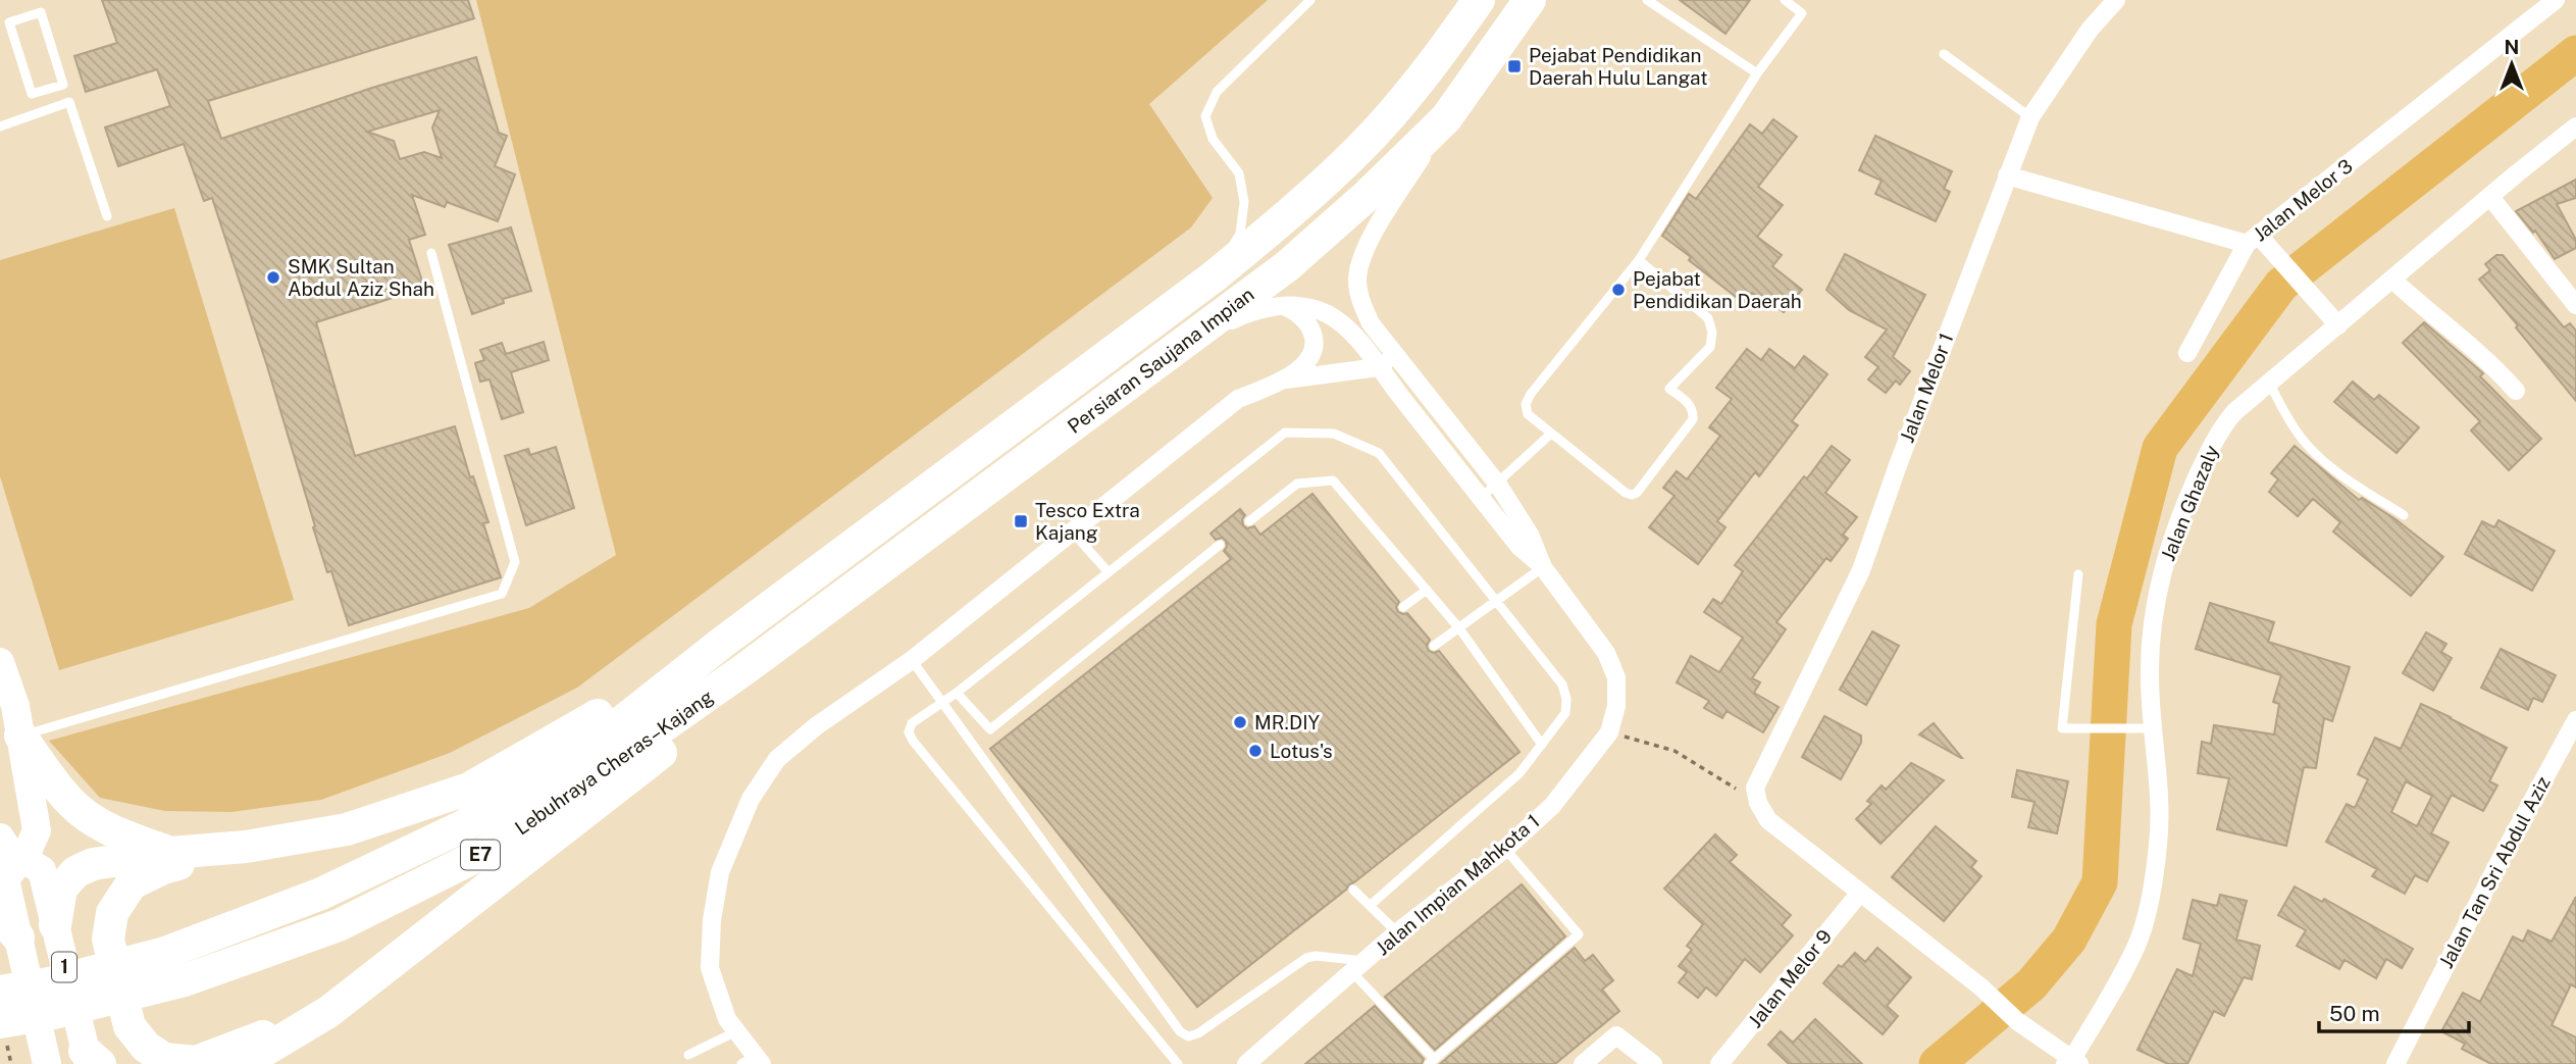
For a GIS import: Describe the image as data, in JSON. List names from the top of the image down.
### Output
{
  "streets": {
    "highway": ["Persiaran Saujana Impian", "Lebuhraya Cheras–Kajang", "E7"],
    "main road": ["1"],
    "street": [
      "Jalan Melor 3",
      "Jalan Melor 1",
      "Jalan Ghazaly",
      "Jalan Tan Sri Abdul Aziz",
      "Jalan Impian Mahkota 1",
      "Jalan Melor 9"
    ]
  },
  "crossings": [
    ["Jalan Melor 3", "Jalan Melor 1"],
    ["Persiaran Saujana Impian", "Lebuhraya Cheras–Kajang"]
  ],
  "places": {
    "transit": ["Pejabat Pendidikan Daerah Hulu Langat", "Tesco Extra Kajang"],
    "other": [
      "SMK Sultan Abdul Aziz Shah",
      "Pejabat Pendidikan Daerah",
      "MR.DIY",
      "Lotus's"
    ]
  },
  "scale_bar": "50 m",
  "north": "top"
}
